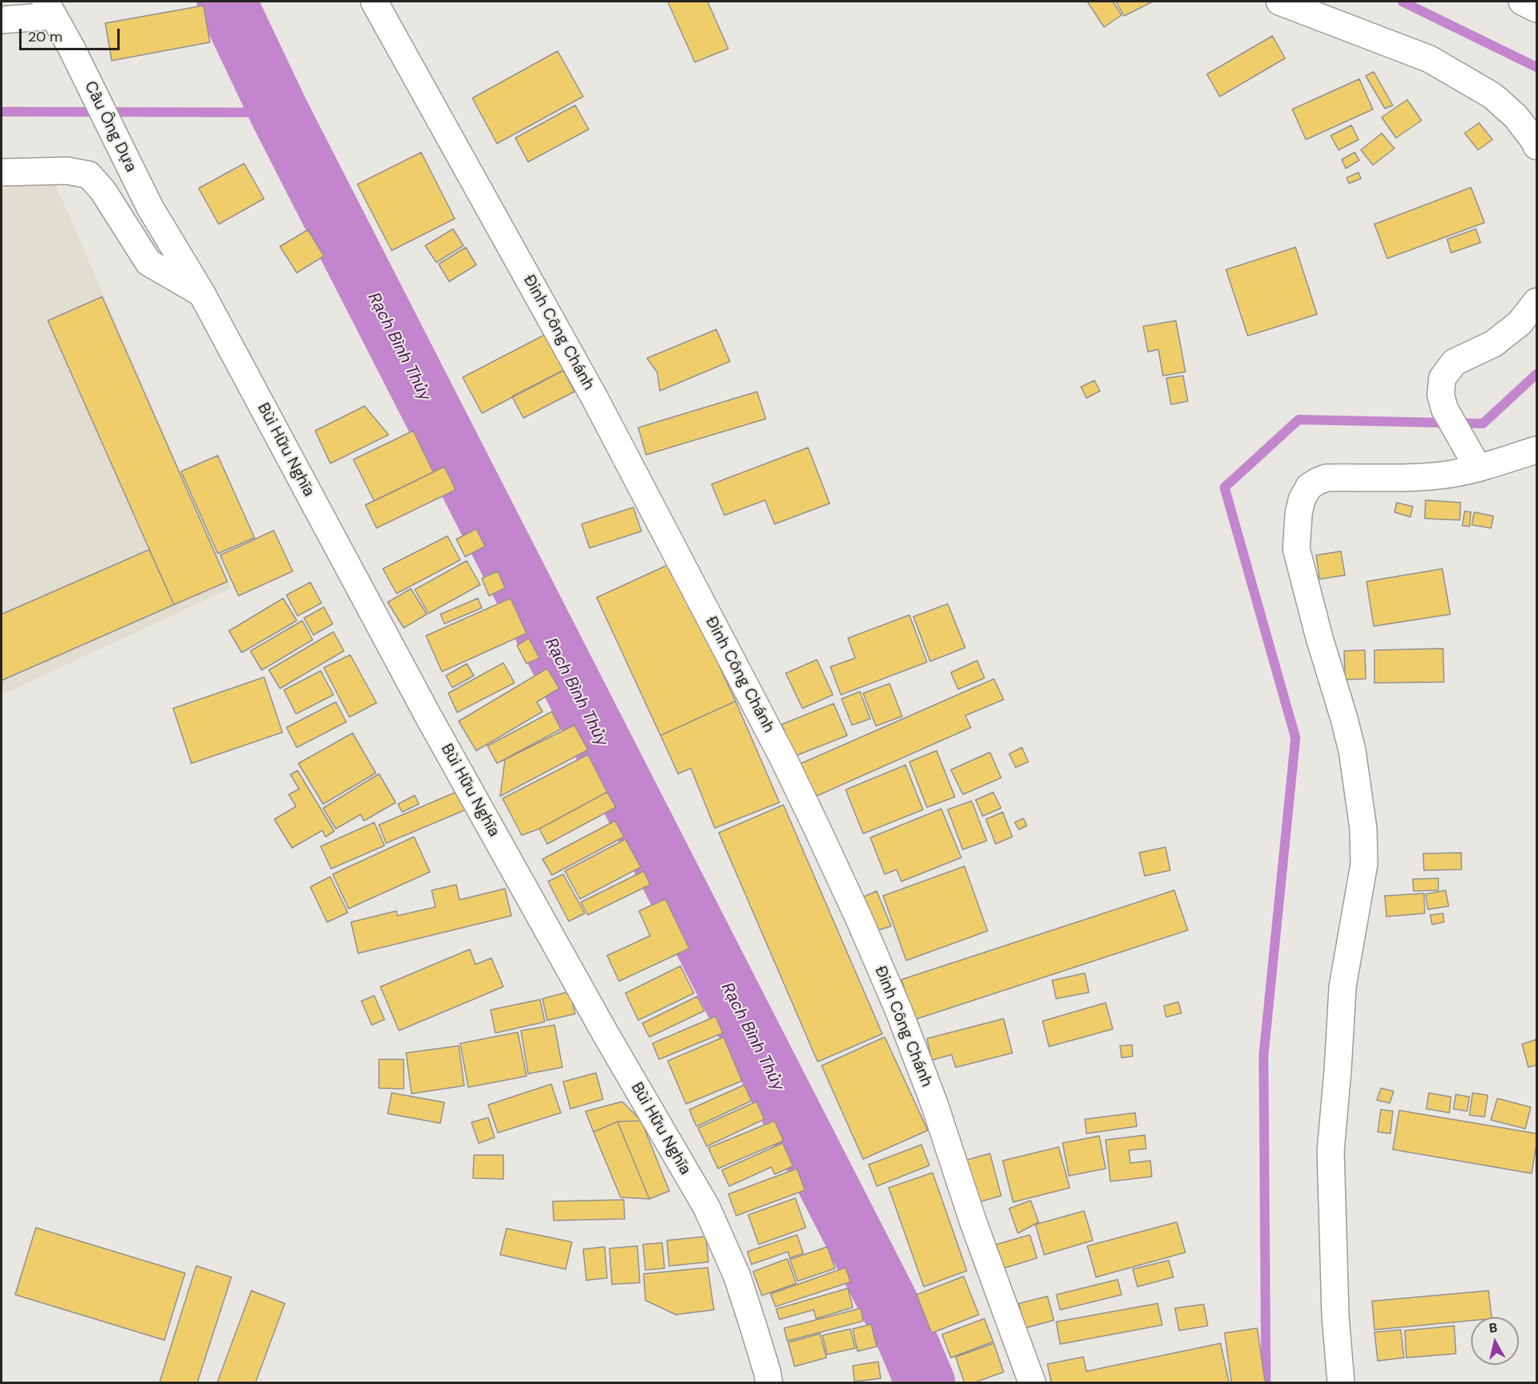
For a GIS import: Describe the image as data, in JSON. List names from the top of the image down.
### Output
{
  "streets": {
    "street": ["Cầu Ông Dựa", "Đinh Công Chánh", "Bùi Hữu Nghĩa"]
  },
  "crossings": [
    ["Cầu Ông Dựa", "Bùi Hữu Nghĩa"]
  ],
  "water": ["Rạch Bình Thủy"],
  "scale_bar": "20 m",
  "north": "top"
}
